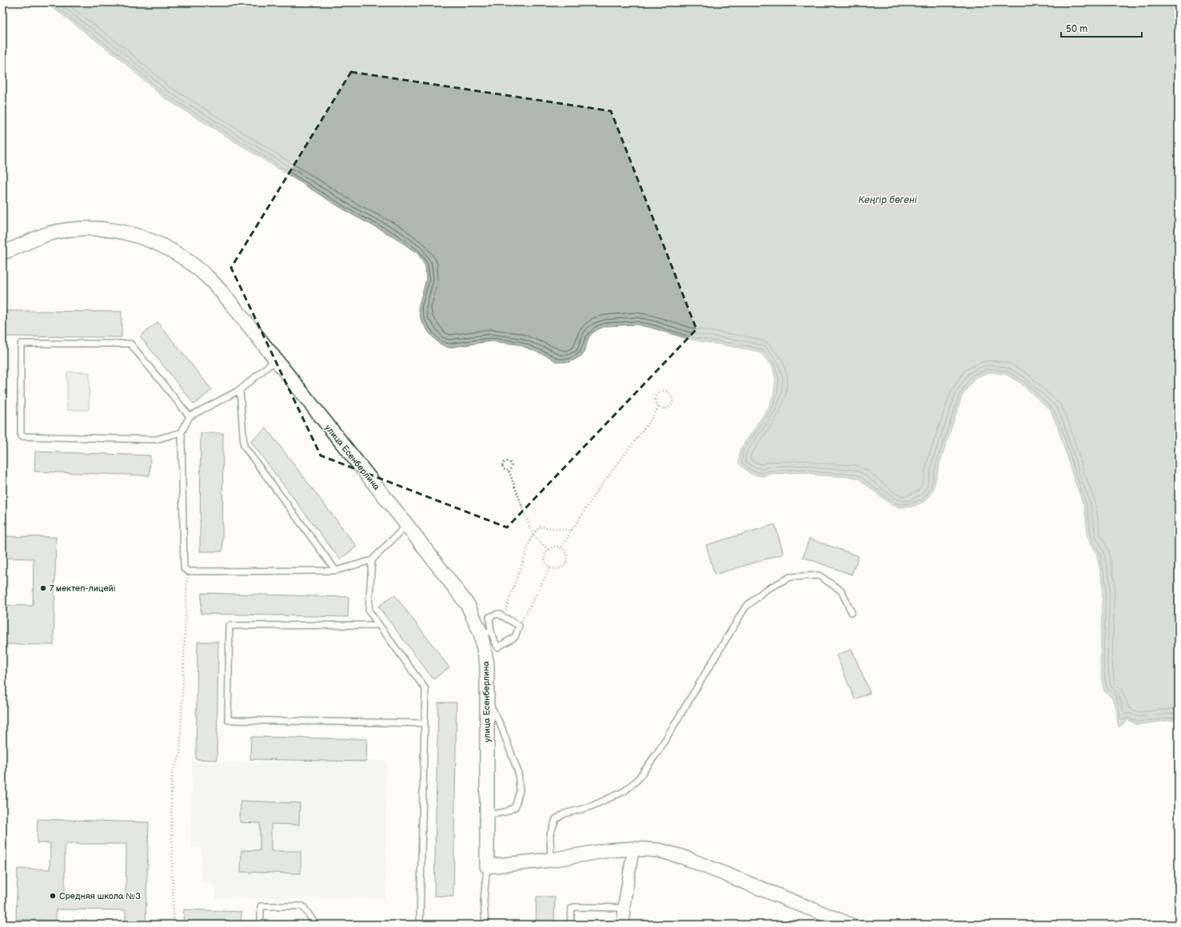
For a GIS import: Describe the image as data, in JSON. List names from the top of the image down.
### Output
{
  "streets": {
    "street": ["улица Есенберлина"]
  },
  "water": ["Кеңгір бөгені"],
  "places": ["7 мектеп-лицейі", "Средняя школа №3"],
  "scale_bar": "50 m"
}
